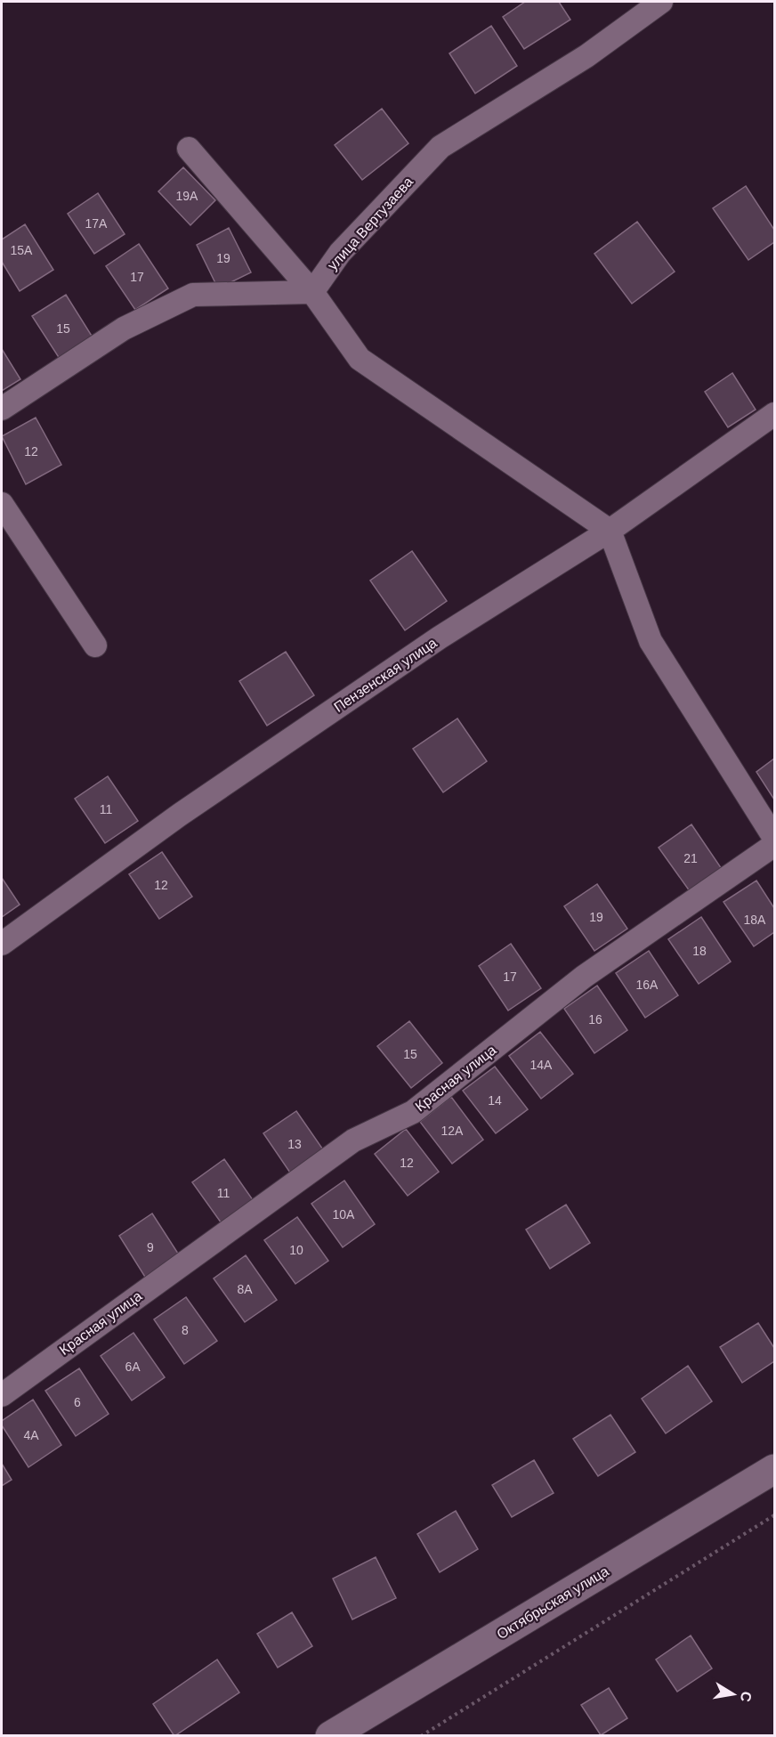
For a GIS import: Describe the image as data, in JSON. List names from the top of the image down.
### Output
{
  "streets": {
    "main road": ["Октябрьская улица"],
    "street": ["улица Вертузаева", "Пензенская улица", "Красная улица"]
  },
  "house_numbers": [
    "19А",
    "17А",
    "15А",
    "19",
    "17",
    "15",
    "12",
    "11",
    "21",
    "12",
    "19",
    "18А",
    "18",
    "17",
    "16А",
    "16",
    "15",
    "14А",
    "14",
    "12А",
    "13",
    "12",
    "11",
    "10А",
    "9",
    "10",
    "8А",
    "8",
    "6А",
    "6",
    "4А"
  ],
  "north": "right"
}
